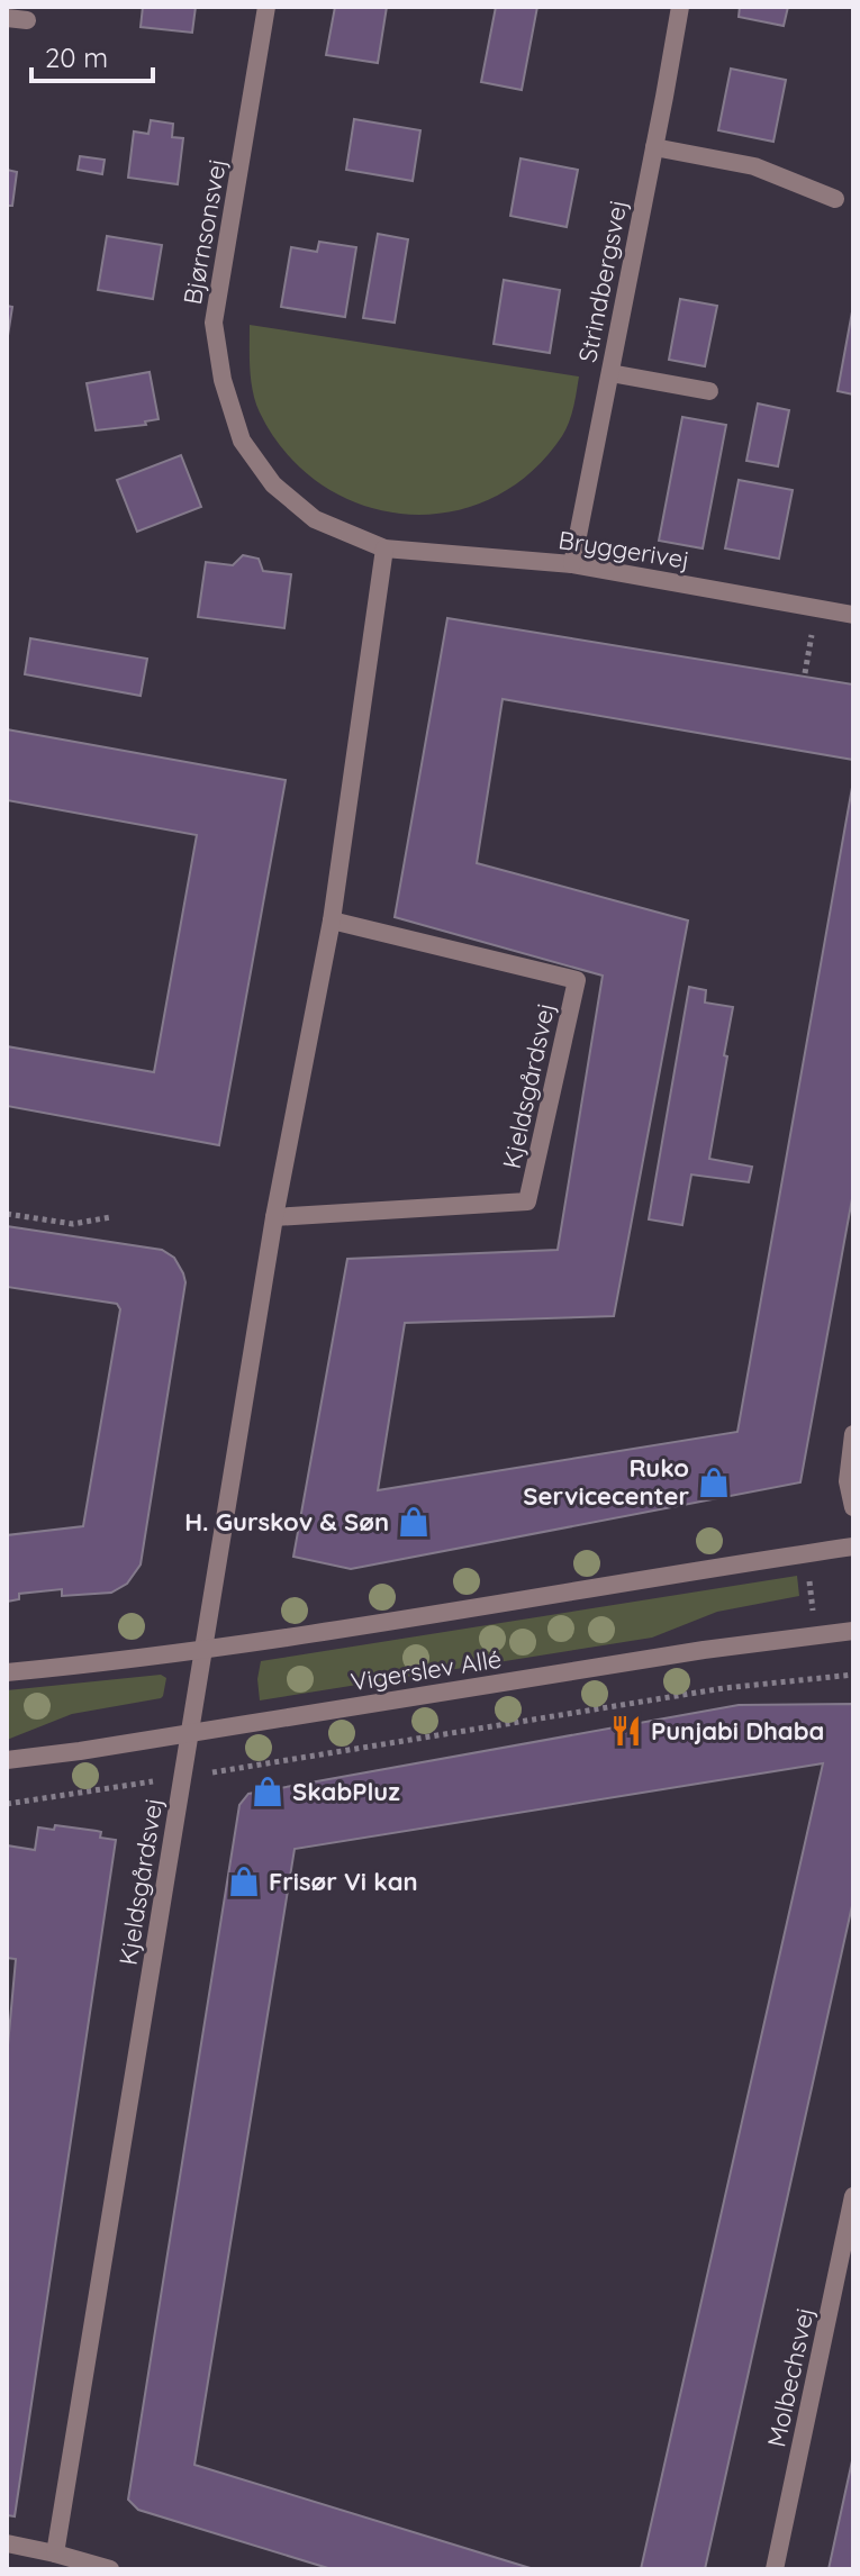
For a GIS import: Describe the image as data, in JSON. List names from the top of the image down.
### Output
{
  "streets": {
    "street": [
      "Bjørnsonsvej",
      "Strindbergsvej",
      "Bryggerivej",
      "Kjeldsgårdsvej",
      "Vigerslev Allé",
      "Molbechsvej"
    ]
  },
  "crossings": [
    ["Bjørnsonsvej", "Bryggerivej"],
    ["Bjørnsonsvej", "Kjeldsgårdsvej"],
    ["Strindbergsvej", "Bryggerivej"],
    ["Bryggerivej", "Kjeldsgårdsvej"],
    ["Kjeldsgårdsvej", "Vigerslev Allé"]
  ],
  "places": {
    "shop": [
      "Ruko Servicecenter",
      "H. Gurskov & Søn",
      "SkabPluz",
      "Frisør Vi kan"
    ],
    "restaurant": ["Punjabi Dhaba"]
  },
  "scale_bar": "20 m"
}
